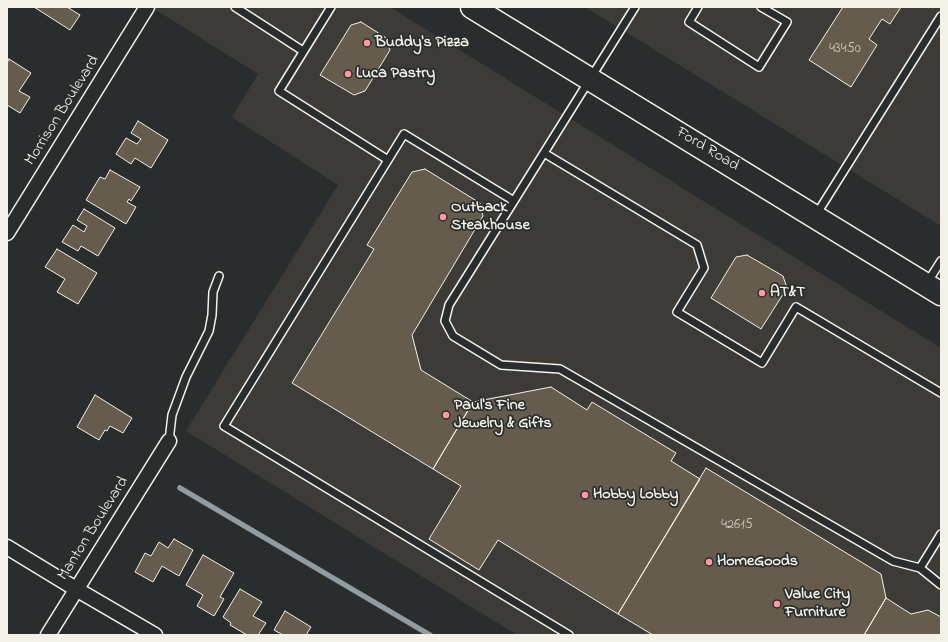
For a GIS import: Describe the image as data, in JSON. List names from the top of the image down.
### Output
{
  "streets": {
    "main road": ["Ford Road"],
    "street": ["Morrison Boulevard", "Manton Boulevard"]
  },
  "places": [
    "Buddy's Pizza",
    "Luca Pastry",
    "Outback Steakhouse",
    "AT&T",
    "Paul's Fine Jewelry & Gifts",
    "Hobby Lobby",
    "HomeGoods",
    "Value City Furniture"
  ],
  "house_numbers": ["43450", "42615"]
}
